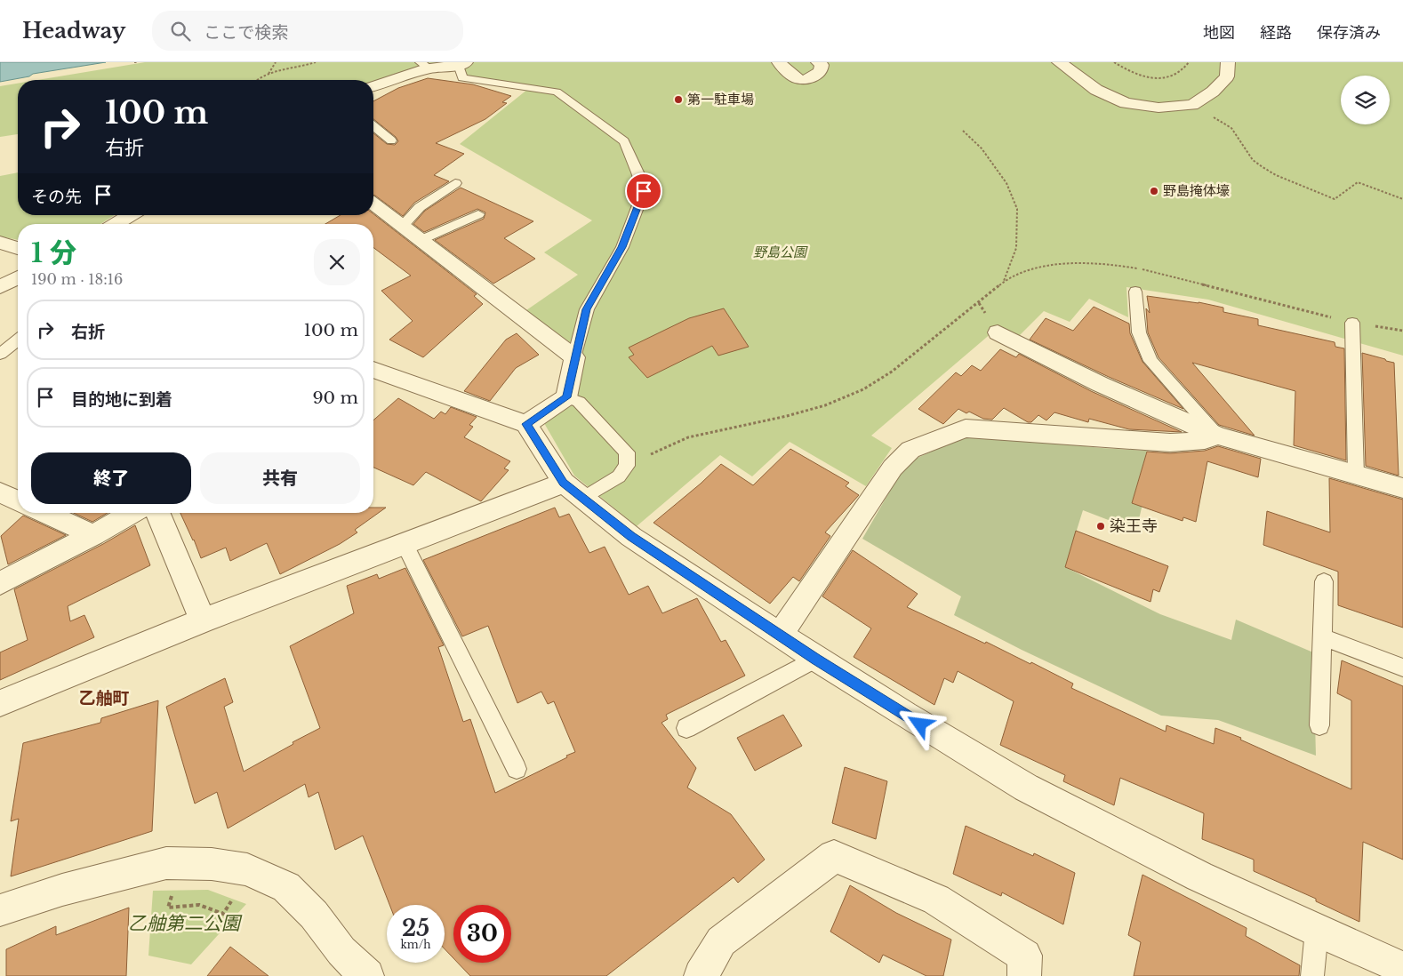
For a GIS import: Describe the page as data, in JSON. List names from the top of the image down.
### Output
{
  "districts": ["乙舳町"],
  "parks": ["野島公園", "乙舳第二公園"],
  "places": ["第一駐車場", "野島掩体壕", "染王寺"],
  "page": {
    "header": "Headway",
    "search": "ここで検索",
    "nav": ["地図", "経路", "保存済み"],
    "turn": ["100 m", "右折"],
    "then": "その先",
    "heading": ["1 分", "190 m · 18:16"],
    "list": [
      {
        "name": "右折",
        "value": "100 m"
      },
      {
        "name": "目的地に到着",
        "value": "90 m"
      }
    ],
    "buttons": ["終了", "共有"],
    "speed": "25 km/h",
    "limit": "30"
  }
}
